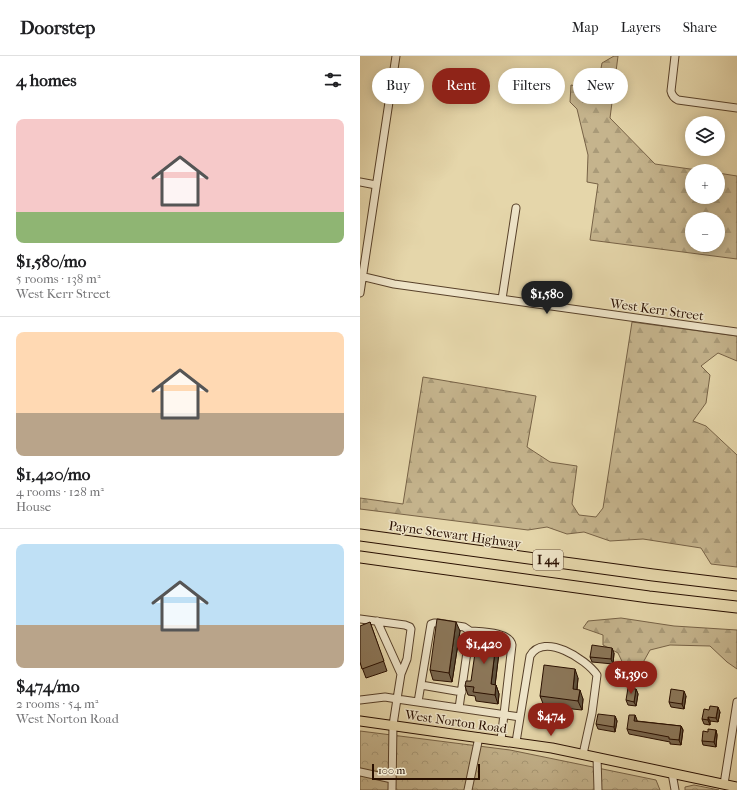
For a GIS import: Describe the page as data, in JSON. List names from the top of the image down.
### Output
{
  "streets": {
    "highway": ["Payne Stewart Highway", "I 44"],
    "main road": ["West Norton Road"],
    "street": ["West Kerr Street"]
  },
  "scale_bar": "100 m",
  "page": {
    "header": "Doorstep",
    "nav": ["Map", "Layers", "Share"],
    "heading": "4 homes",
    "chip": [
      "Buy",
      "Rent",
      "Filters",
      "New"
    ],
    "list": [
      {
        "name": "$1,580/mo",
        "note": "5 rooms · 138 m² · West Kerr Street"
      },
      {
        "name": "$1,420/mo",
        "note": "4 rooms · 128 m² · House"
      },
      {
        "name": "$474/mo",
        "note": "2 rooms · 54 m² · West Norton Road"
      }
    ],
    "map_buttons": ["+", "−"],
    "price": [
      "$1,580",
      "$1,420",
      "$1,390",
      "$474"
    ],
    "scale": "100 m"
  }
}
